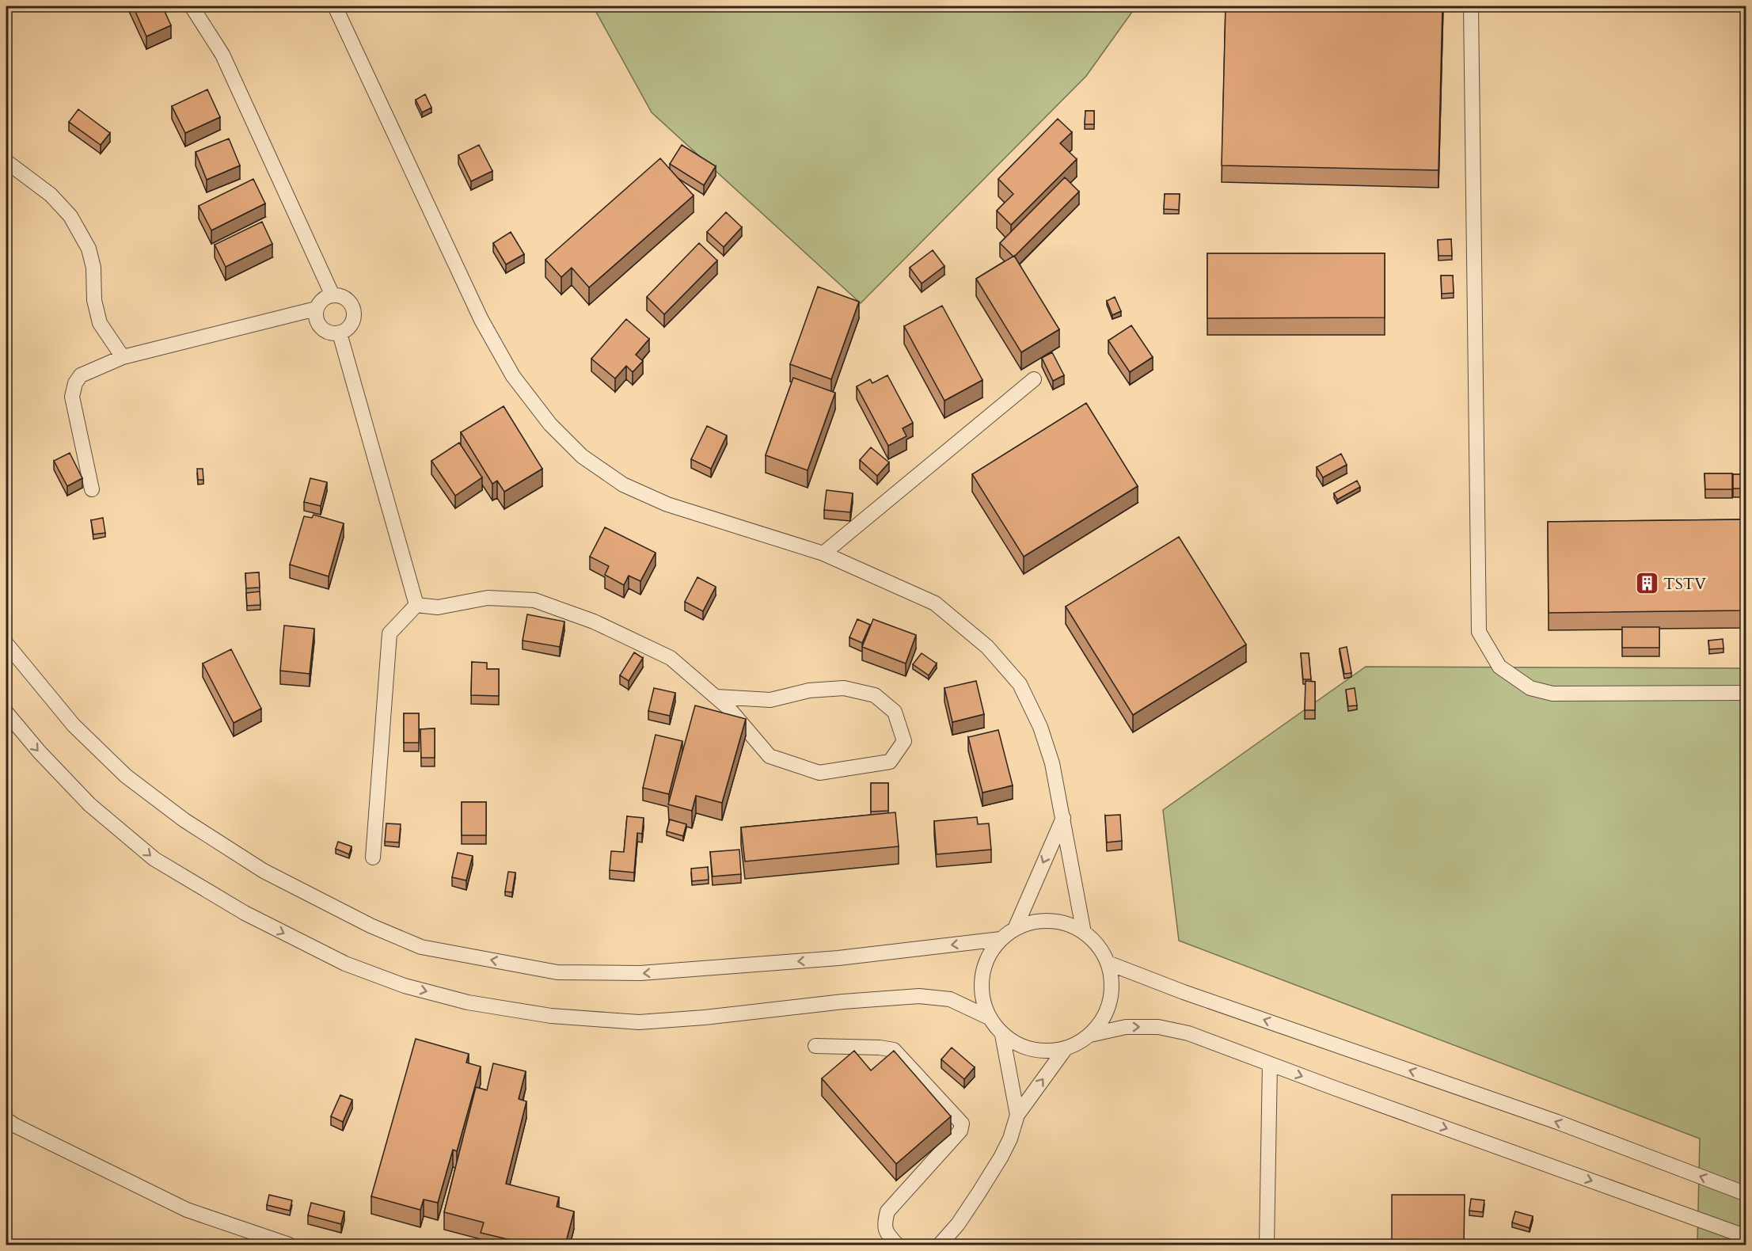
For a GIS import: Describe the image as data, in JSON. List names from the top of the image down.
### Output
{
  "places": {
    "building": ["TSTV"]
  }
}
